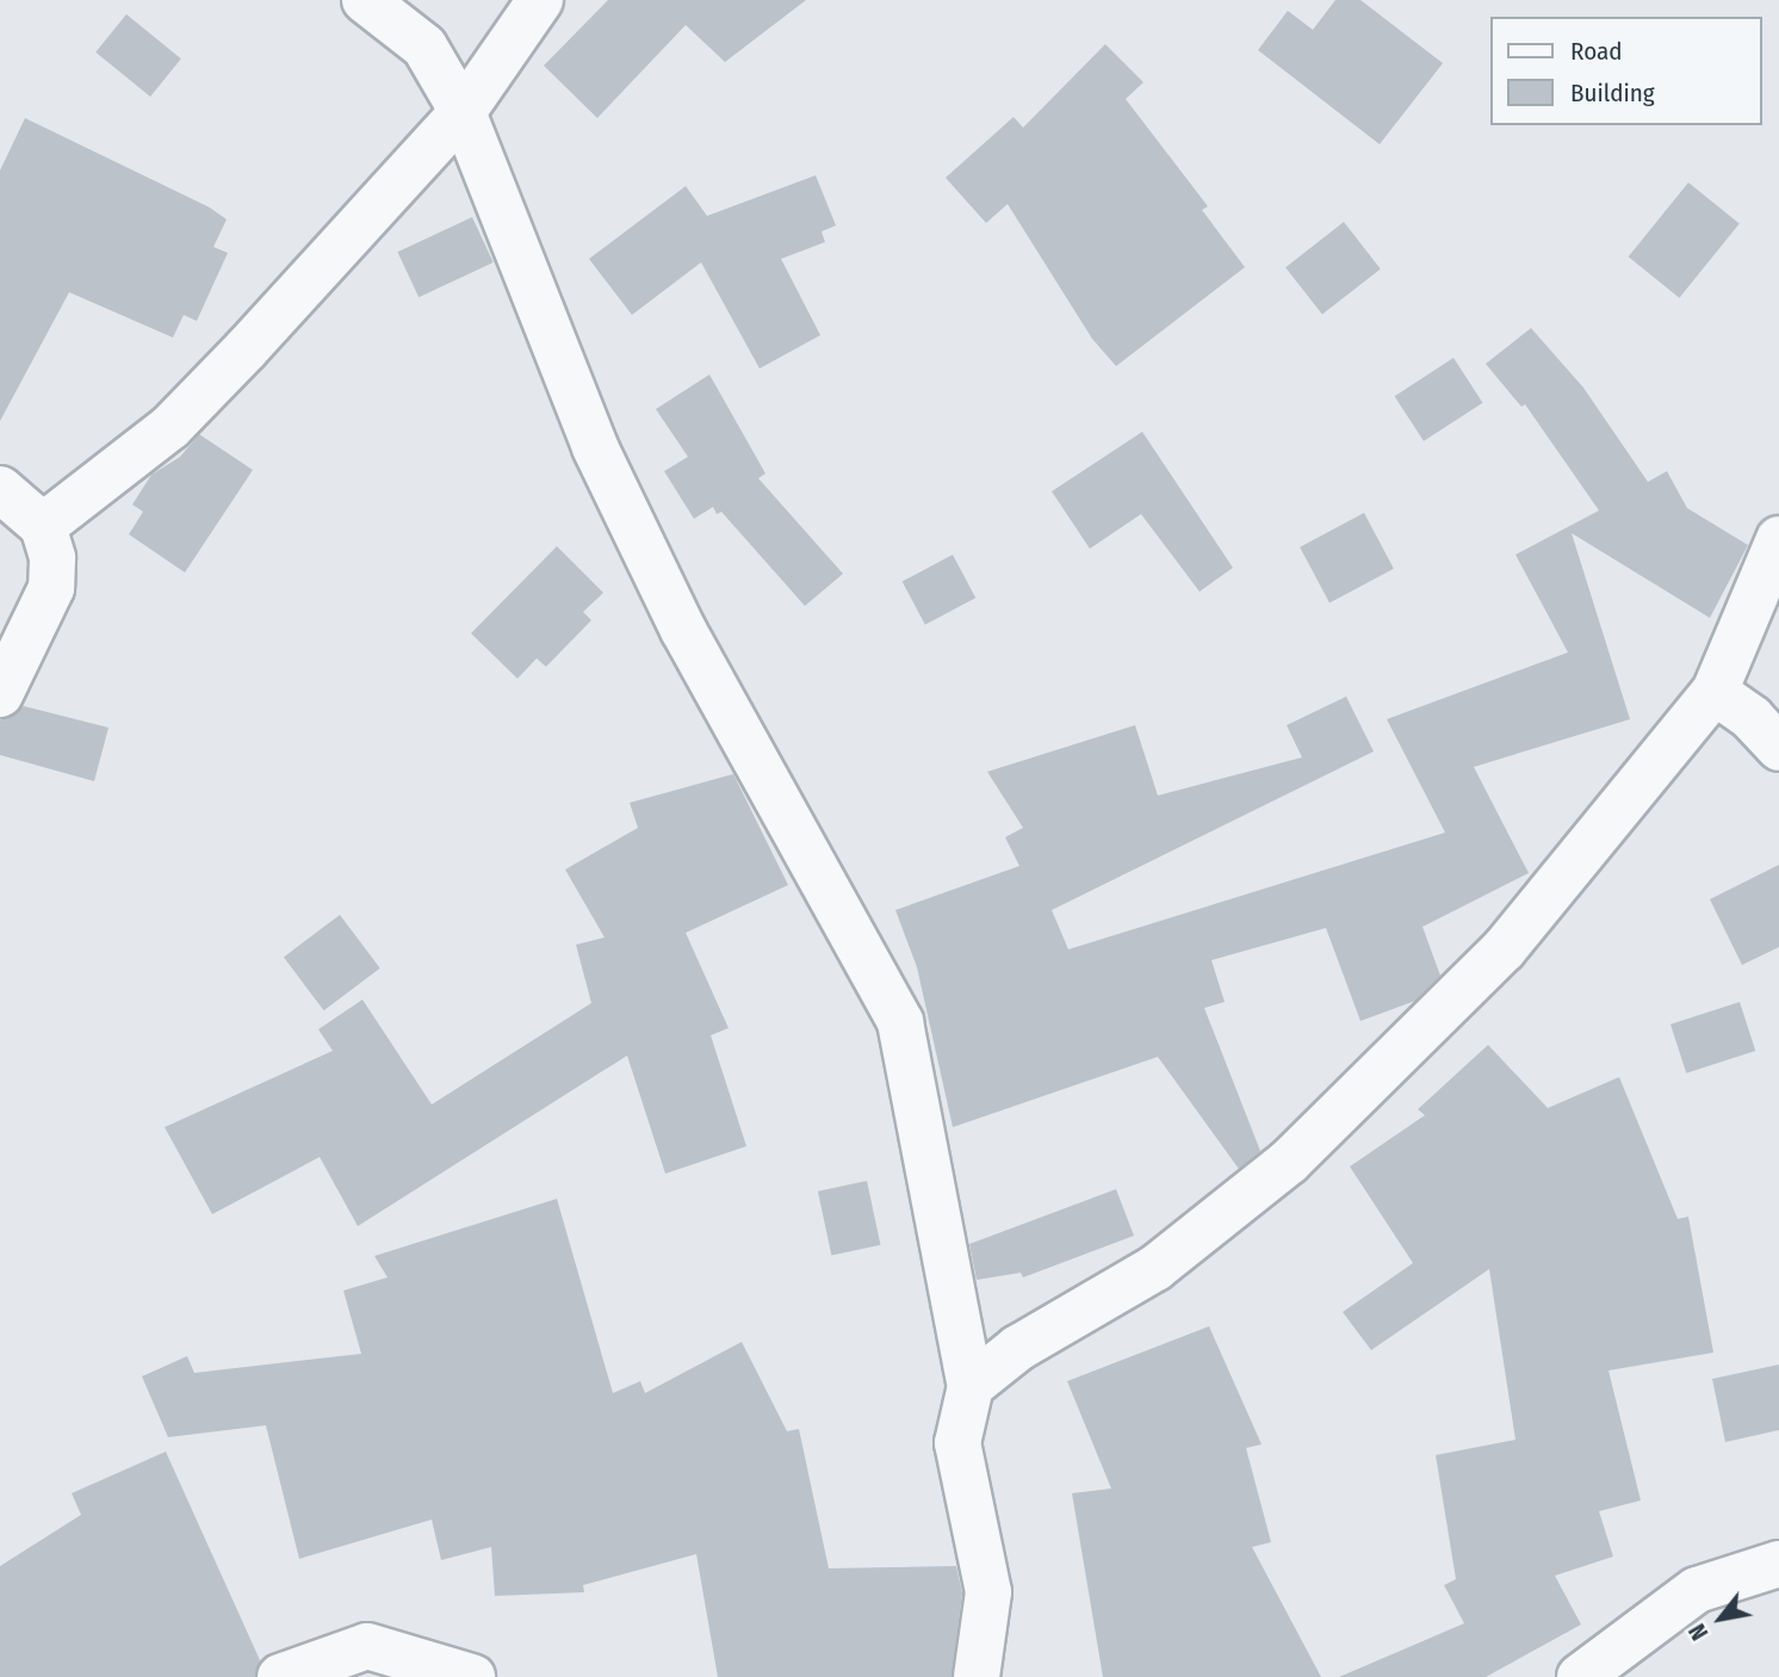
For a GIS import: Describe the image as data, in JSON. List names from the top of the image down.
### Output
{
  "legend": ["Road", "Building"],
  "north": "bottom left"
}
